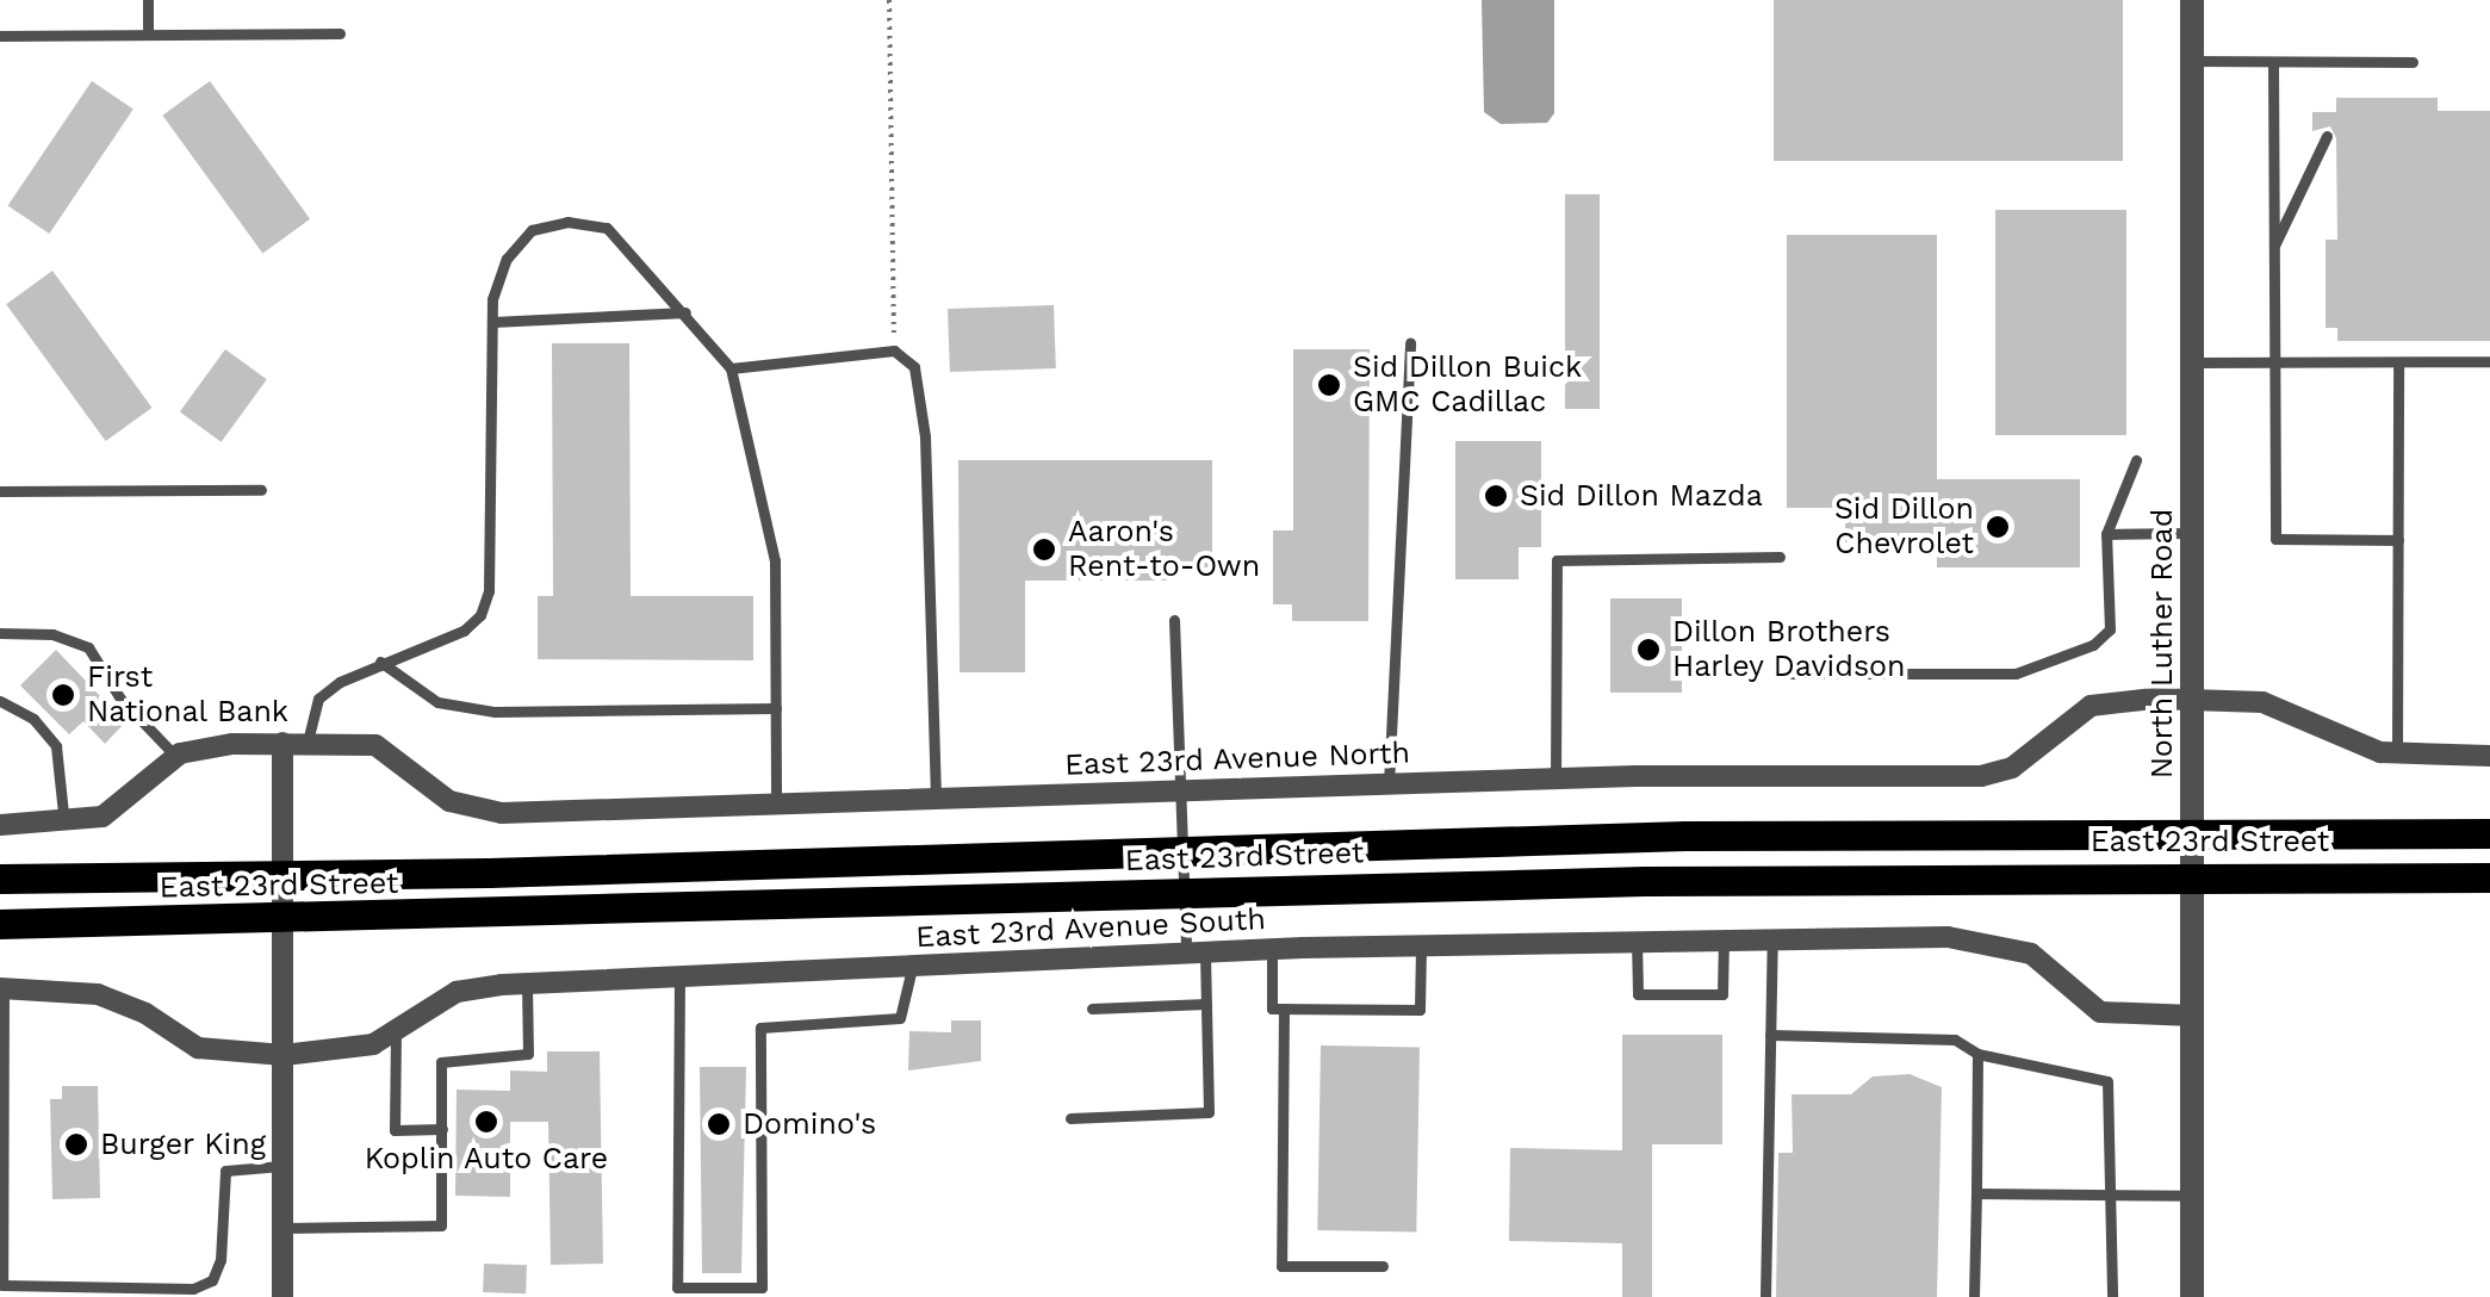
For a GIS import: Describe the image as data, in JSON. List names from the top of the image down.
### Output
{
  "streets": {
    "main road": ["East 23rd Street"],
    "street": ["North Luther Road", "East 23rd Avenue North", "East 23rd Avenue South"]
  },
  "crossings": [
    ["North Luther Road", "East 23rd Avenue North"],
    ["North Luther Road", "East 23rd Street"],
    ["North Luther Road", "East 23rd Avenue South"]
  ],
  "places": [
    "Sid Dillon Buick GMC Cadillac",
    "Sid Dillon Mazda",
    "Sid Dillon Chevrolet",
    "Aaron's Rent-to-Own",
    "Dillon Brothers Harley Davidson",
    "First National Bank",
    "Koplin Auto Care",
    "Domino's",
    "Burger King"
  ]
}
